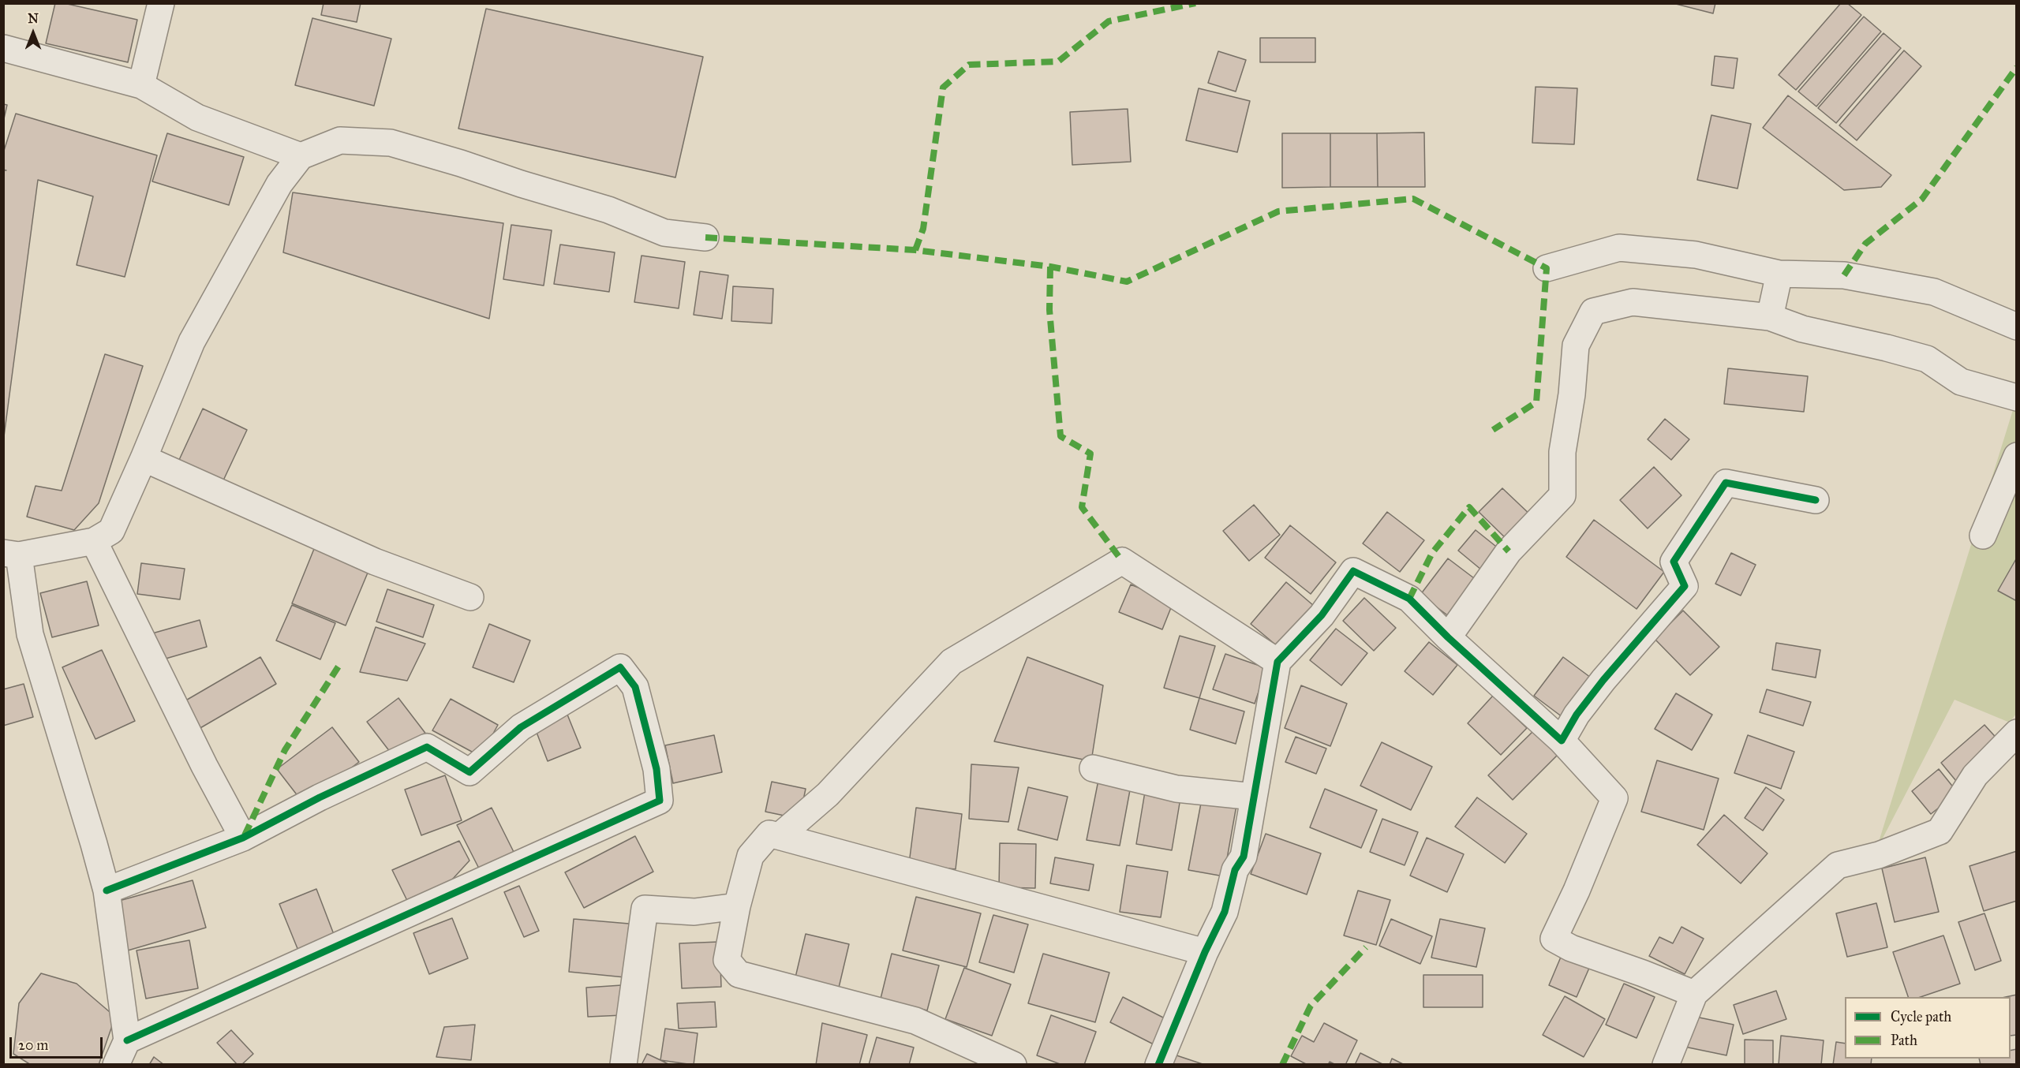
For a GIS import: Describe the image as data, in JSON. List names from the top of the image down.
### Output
{
  "legend": ["Cycle path", "Path"],
  "scale_bar": "20 m",
  "north": "top"
}
